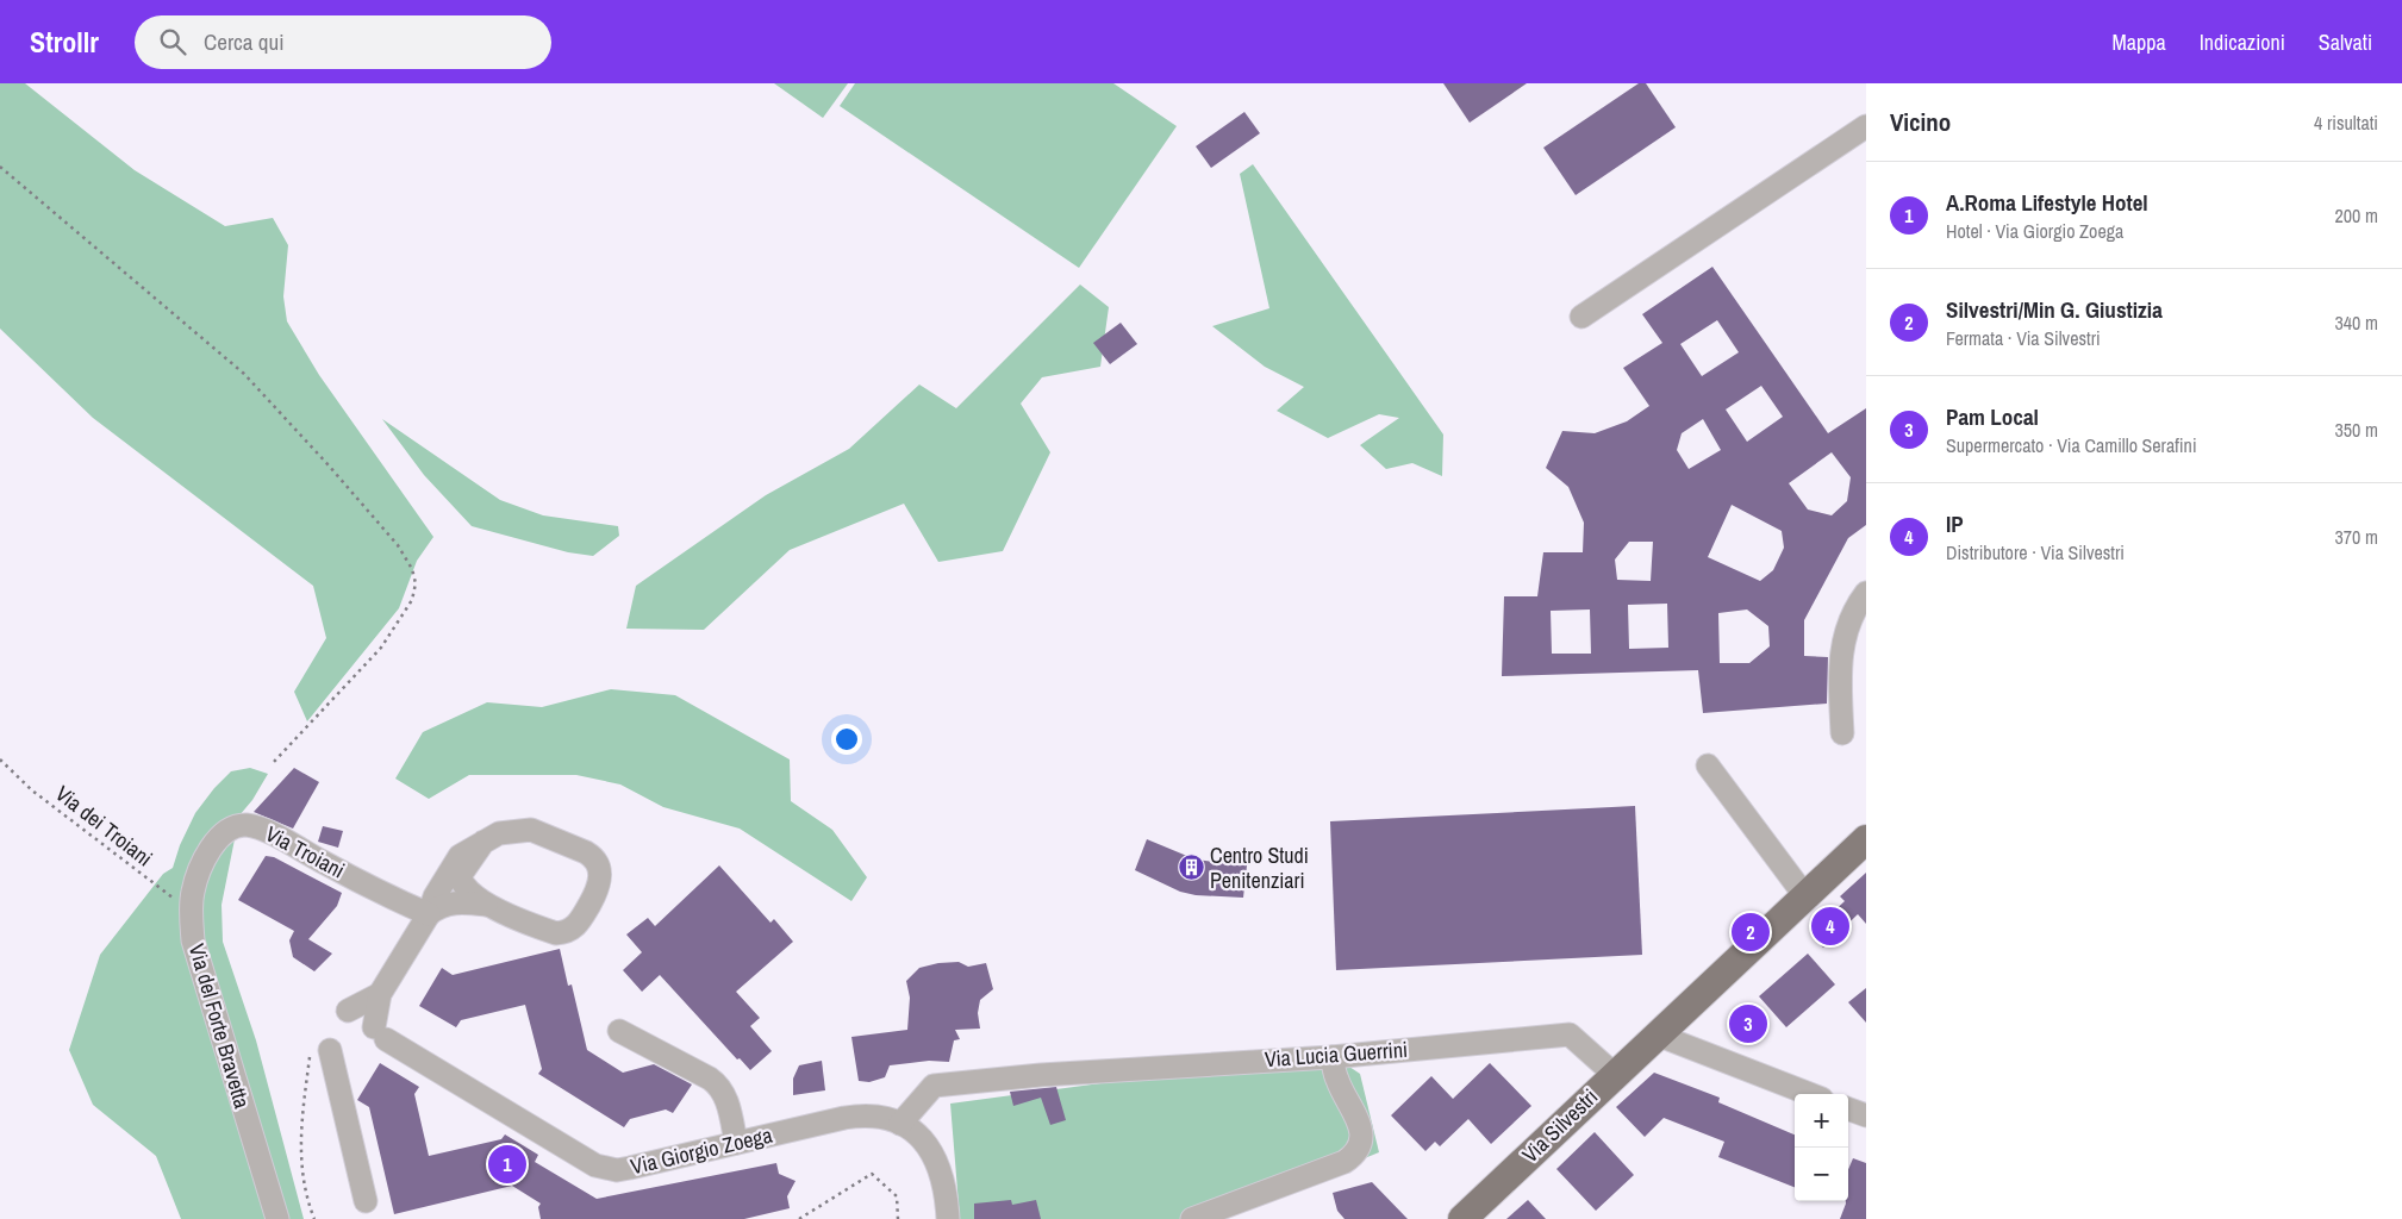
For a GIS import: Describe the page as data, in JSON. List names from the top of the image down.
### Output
{
  "streets": {
    "main road": ["Via Silvestri"],
    "street": [
      "Via Troiani",
      "Via del Forte Bravetta",
      "Via Lucia Guerrini",
      "Via Giorgio Zoega"
    ],
    "path": ["Via dei Troiani"]
  },
  "crossings": [
    ["Via dei Troiani", "Via del Forte Bravetta"],
    ["Via Troiani", "Via del Forte Bravetta"],
    ["Via Lucia Guerrini", "Via Silvestri"],
    ["Via Lucia Guerrini", "Via Giorgio Zoega"]
  ],
  "places": {
    "building": ["Centro Studi Penitenziari"]
  },
  "page": {
    "header": "Strollr",
    "search": "Cerca qui",
    "nav": ["Mappa", "Indicazioni", "Salvati"],
    "heading": ["Vicino", "4 risultati"],
    "list": [
      {
        "mark": "1",
        "name": "A.Roma Lifestyle Hotel",
        "note": "Hotel · Via Giorgio Zoega",
        "value": "200 m"
      },
      {
        "mark": "2",
        "name": "Silvestri/Min G. Giustizia",
        "note": "Fermata · Via Silvestri",
        "value": "340 m"
      },
      {
        "mark": "3",
        "name": "Pam Local",
        "note": "Supermercato · Via Camillo Serafini",
        "value": "350 m"
      },
      {
        "mark": "4",
        "name": "IP",
        "note": "Distributore · Via Silvestri",
        "value": "370 m"
      }
    ],
    "pins": [
      "4",
      "2",
      "3",
      "1"
    ],
    "map_buttons": ["+", "−"]
  }
}
